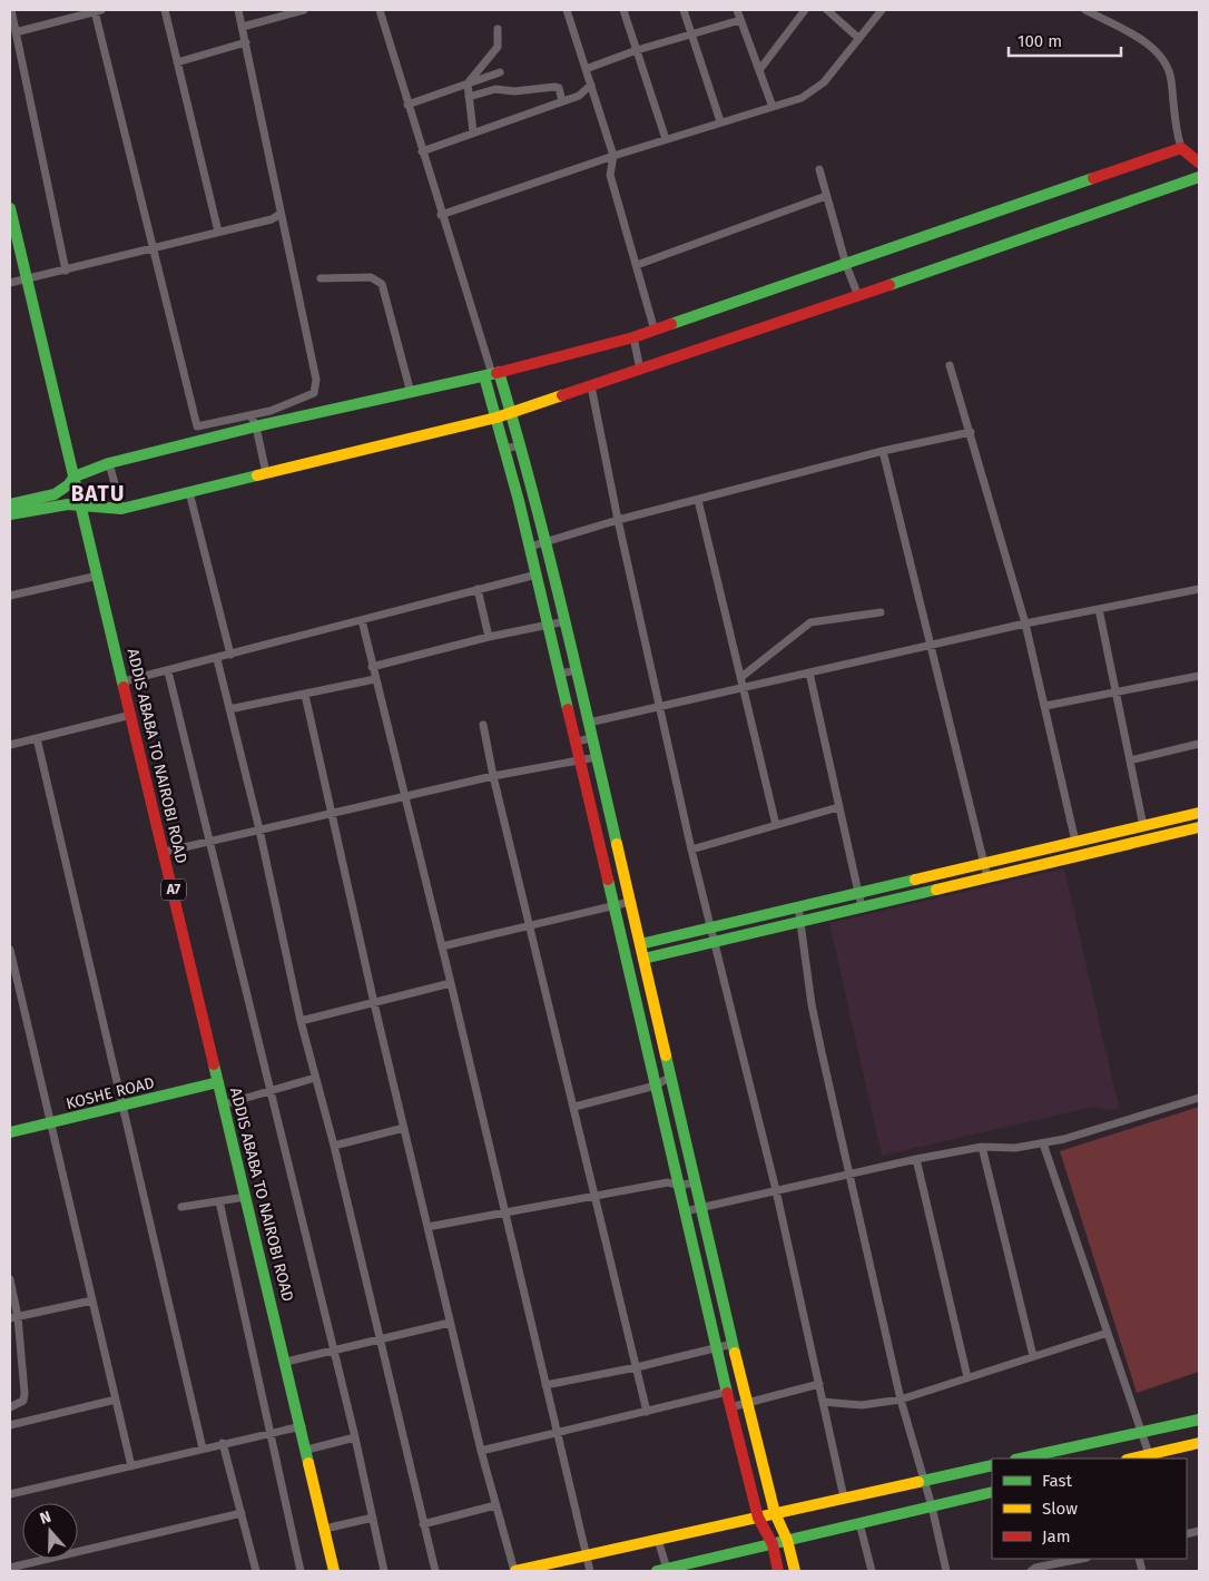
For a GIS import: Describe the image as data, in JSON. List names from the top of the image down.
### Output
{
  "streets": {
    "main road": ["ADDIS ABABA TO NAIROBI ROAD", "A7", "KOSHE ROAD"]
  },
  "crossings": [
    ["ADDIS ABABA TO NAIROBI ROAD", "KOSHE ROAD"]
  ],
  "districts": ["BATU"],
  "legend": ["Fast", "Slow", "Jam"],
  "scale_bar": "100 m",
  "north": "top"
}
